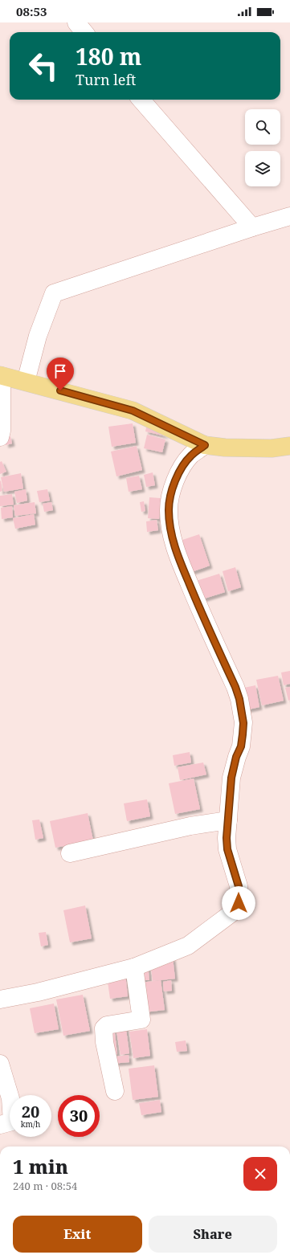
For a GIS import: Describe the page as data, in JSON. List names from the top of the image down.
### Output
{
  "page": {
    "status": "08:53",
    "turn": ["180 m", "Turn left"],
    "speed": "20 km/h",
    "limit": "30",
    "heading": ["1 min", "240 m · 08:54"],
    "buttons": ["Exit", "Share"]
  }
}
